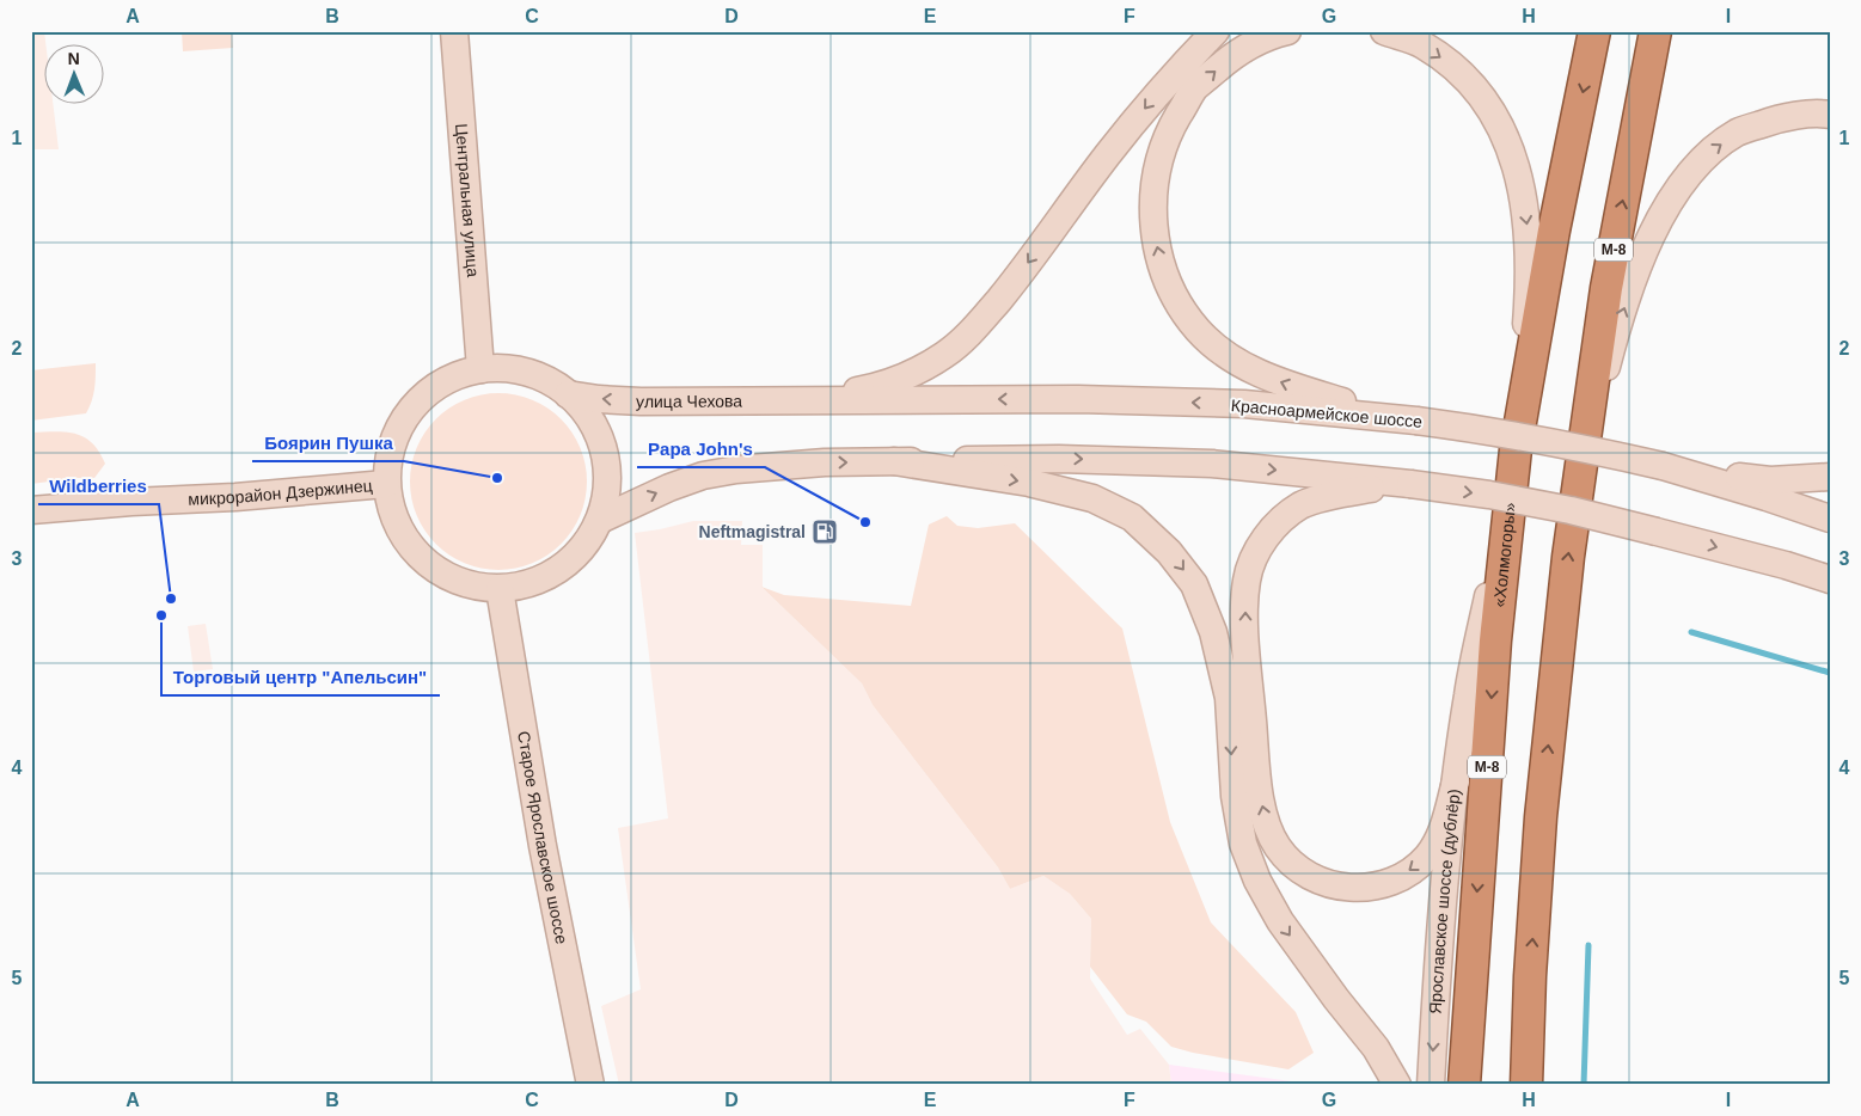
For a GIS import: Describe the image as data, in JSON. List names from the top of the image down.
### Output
{
  "streets": {
    "highway": ["М-8", "«Холмогоры»"],
    "main road": [
      "Центральная улица",
      "улица Чехова",
      "Красноармейское шоссе",
      "микрорайон Дзержинец",
      "Старое Ярославское шоссе",
      "Ярославское шоссе (дублёр)"
    ]
  },
  "crossings": [
    ["улица Чехова", "Красноармейское шоссе"],
    ["«Холмогоры»", "Ярославское шоссе (дублёр)"]
  ],
  "one_way": ["Ярославское шоссе (дублёр)"],
  "places": {
    "other": [
      "Боярин Пушка",
      "Papa John's",
      "Wildberries",
      "Торговый центр \"Апельсин\""
    ],
    "fuel station": ["Neftmagistral"]
  },
  "north": "top",
  "grid": {
    "columns": [
      "A",
      "B",
      "C",
      "D",
      "E",
      "F",
      "G",
      "H",
      "I"
    ],
    "rows": [
      "1",
      "2",
      "3",
      "4",
      "5"
    ]
  }
}
